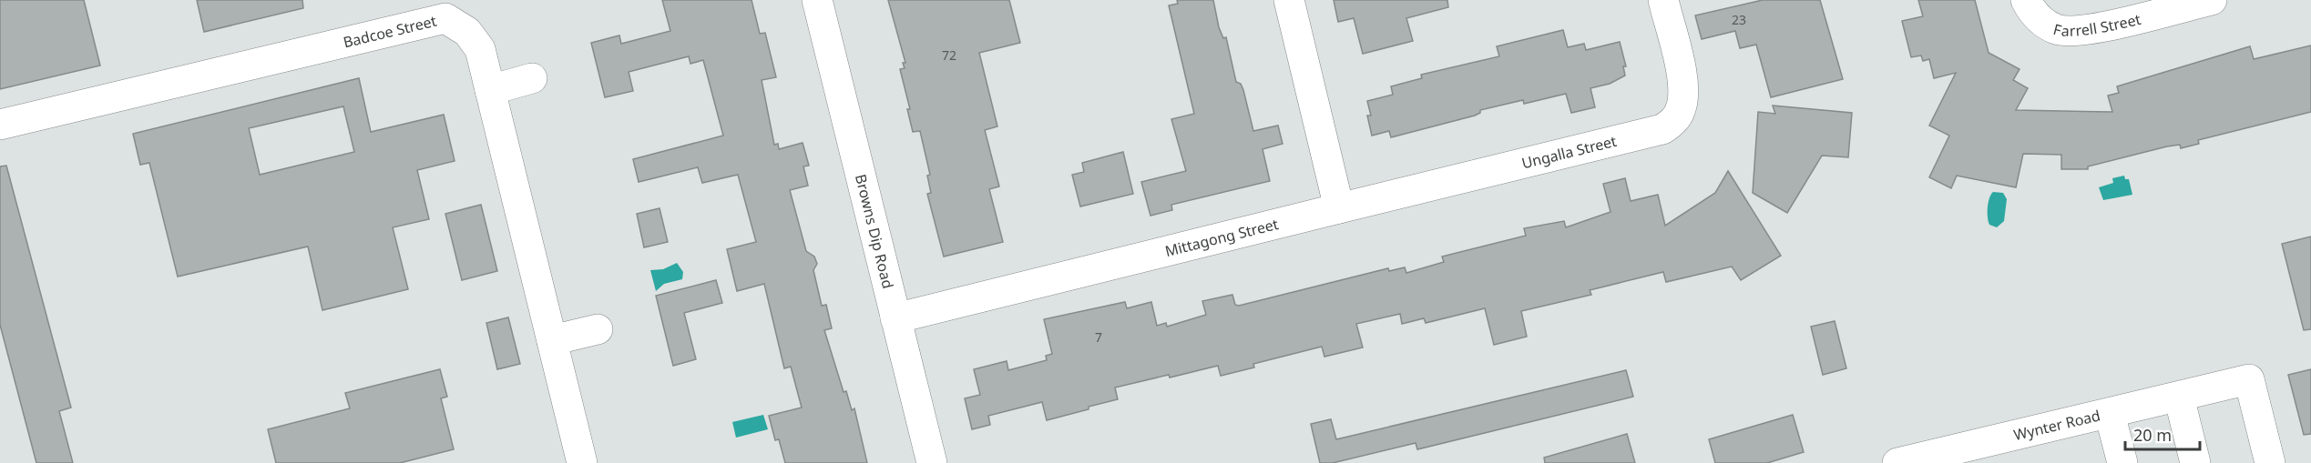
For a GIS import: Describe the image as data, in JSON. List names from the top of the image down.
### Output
{
  "streets": {
    "street": [
      "Farrell Street",
      "Badcoe Street",
      "Ungalla Street",
      "Browns Dip Road",
      "Mittagong Street",
      "Wynter Road"
    ]
  },
  "crossings": [
    ["Ungalla Street", "Mittagong Street"],
    ["Browns Dip Road", "Mittagong Street"]
  ],
  "house_numbers": ["23", "72", "7"],
  "scale_bar": "20 m"
}
